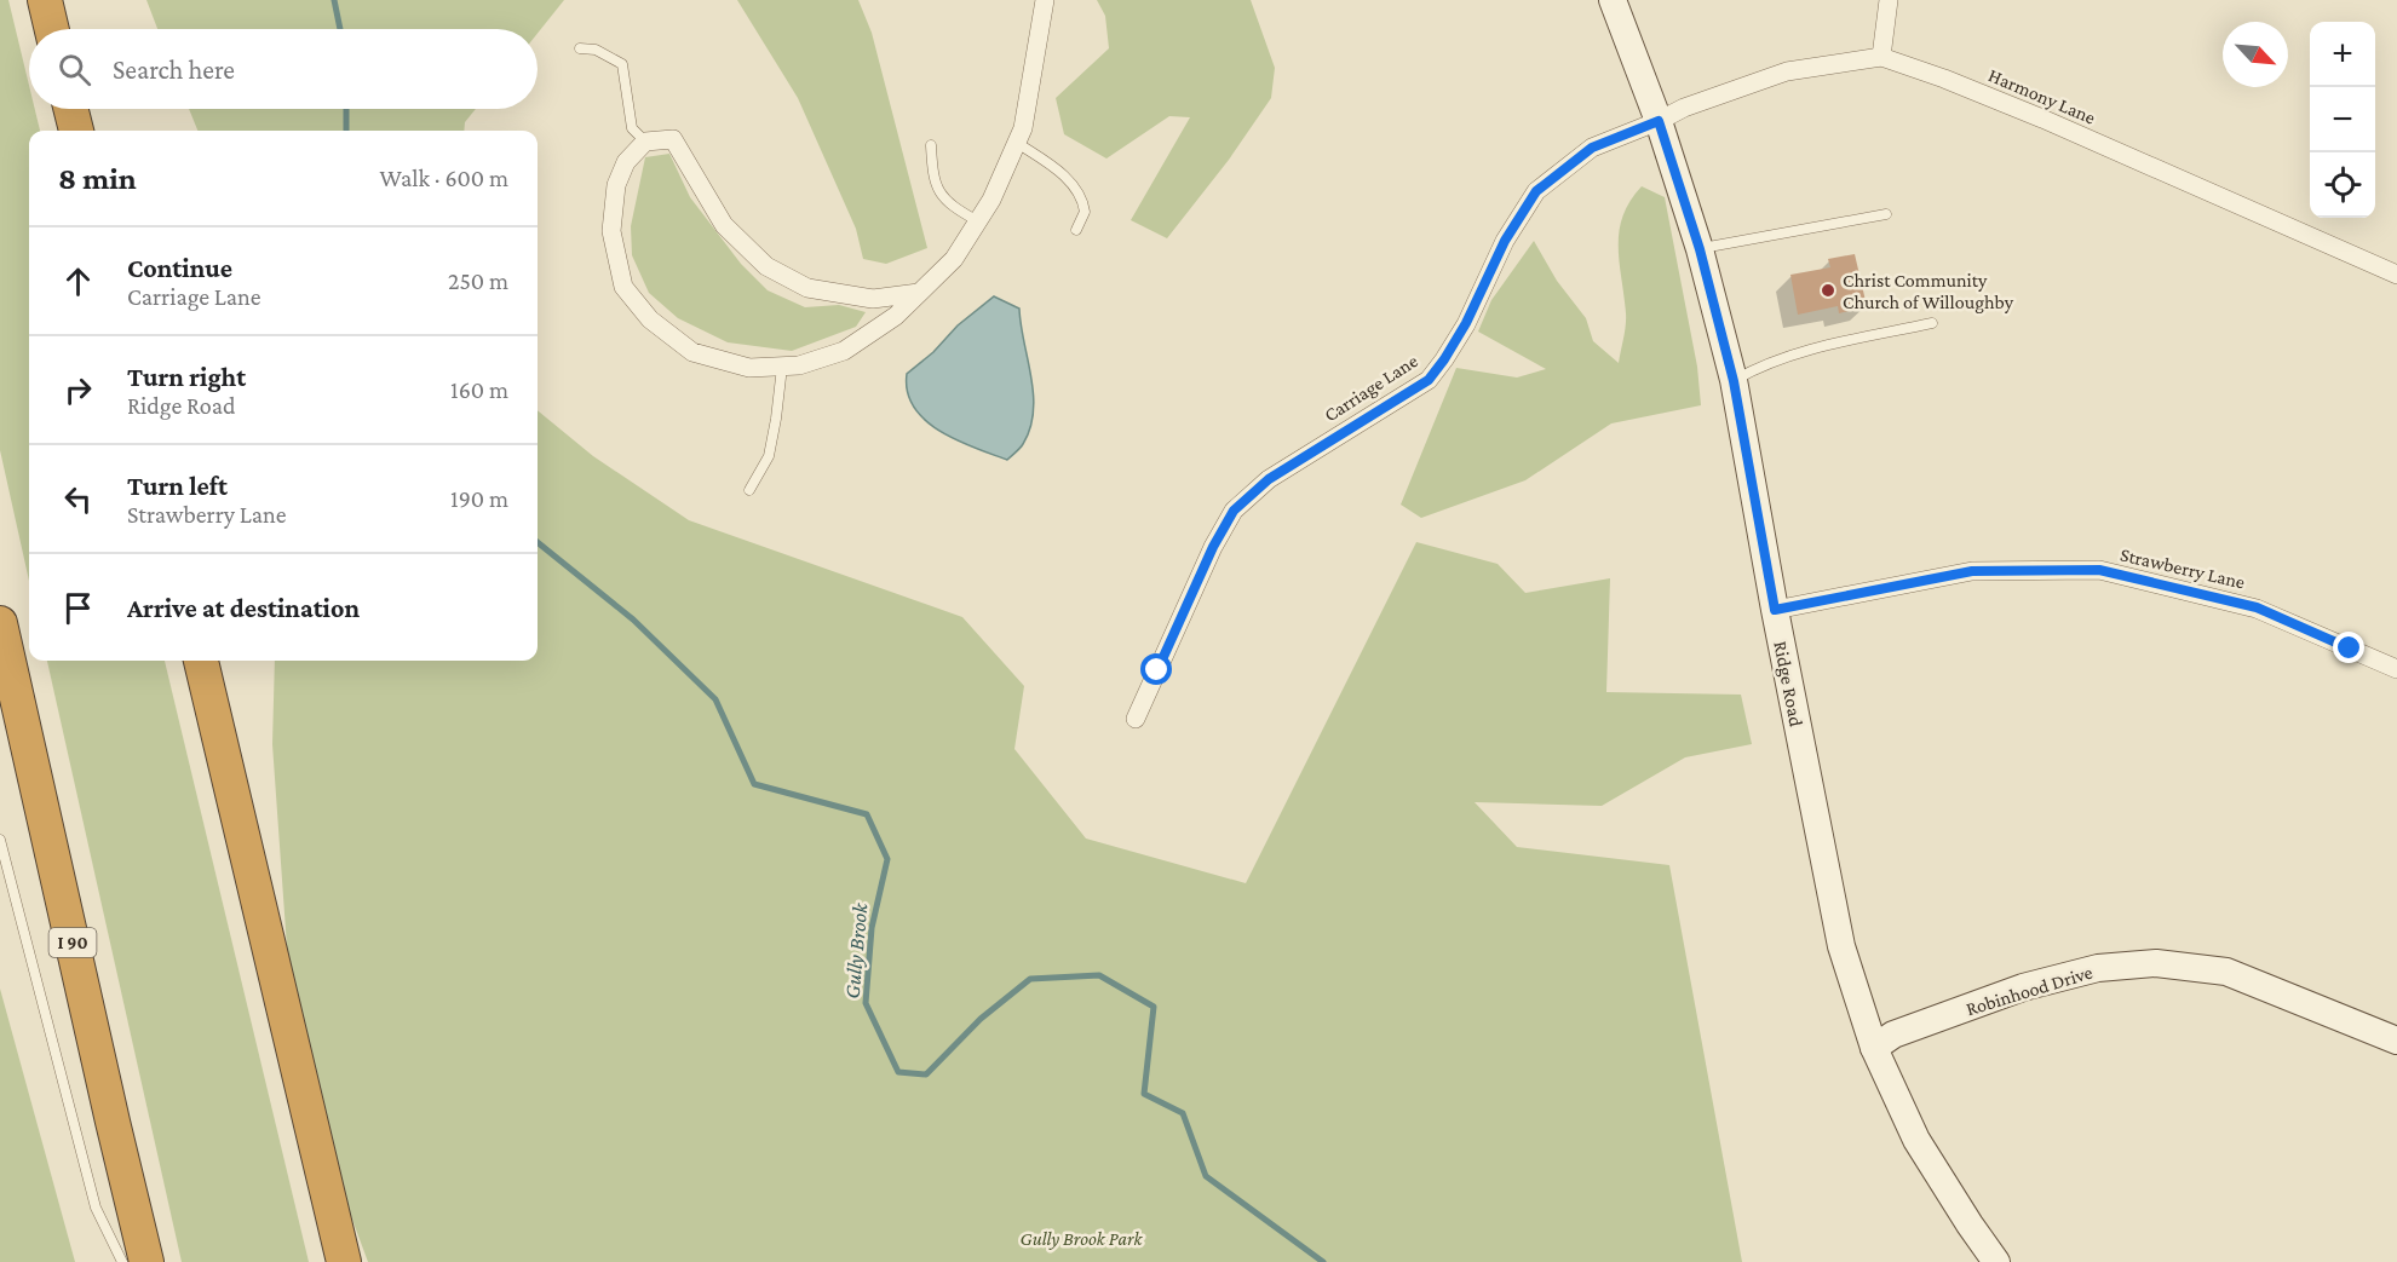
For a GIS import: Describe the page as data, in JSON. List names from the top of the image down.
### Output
{
  "streets": {
    "highway": ["I 90"],
    "main road": ["Ridge Road", "Robinhood Drive"],
    "street": ["Harmony Lane", "Carriage Lane", "Strawberry Lane"]
  },
  "crossings": [
    ["Harmony Lane", "Carriage Lane"],
    ["Harmony Lane", "Ridge Road"],
    ["Carriage Lane", "Ridge Road"],
    ["Strawberry Lane", "Ridge Road"],
    ["Ridge Road", "Robinhood Drive"]
  ],
  "water": ["Gully Brook"],
  "parks": ["Gully Brook Park"],
  "places": ["Christ Community Church of Willoughby"],
  "north": "bottom right",
  "page": {
    "map_buttons": ["+", "−"],
    "search": "Search here",
    "heading": ["8 min", "Walk · 600 m"],
    "list": [
      ["Continue", "Carriage Lane", "250 m"],
      ["Turn right", "Ridge Road", "160 m"],
      ["Turn left", "Strawberry Lane", "190 m"],
      "Arrive at destination"
    ]
  }
}
